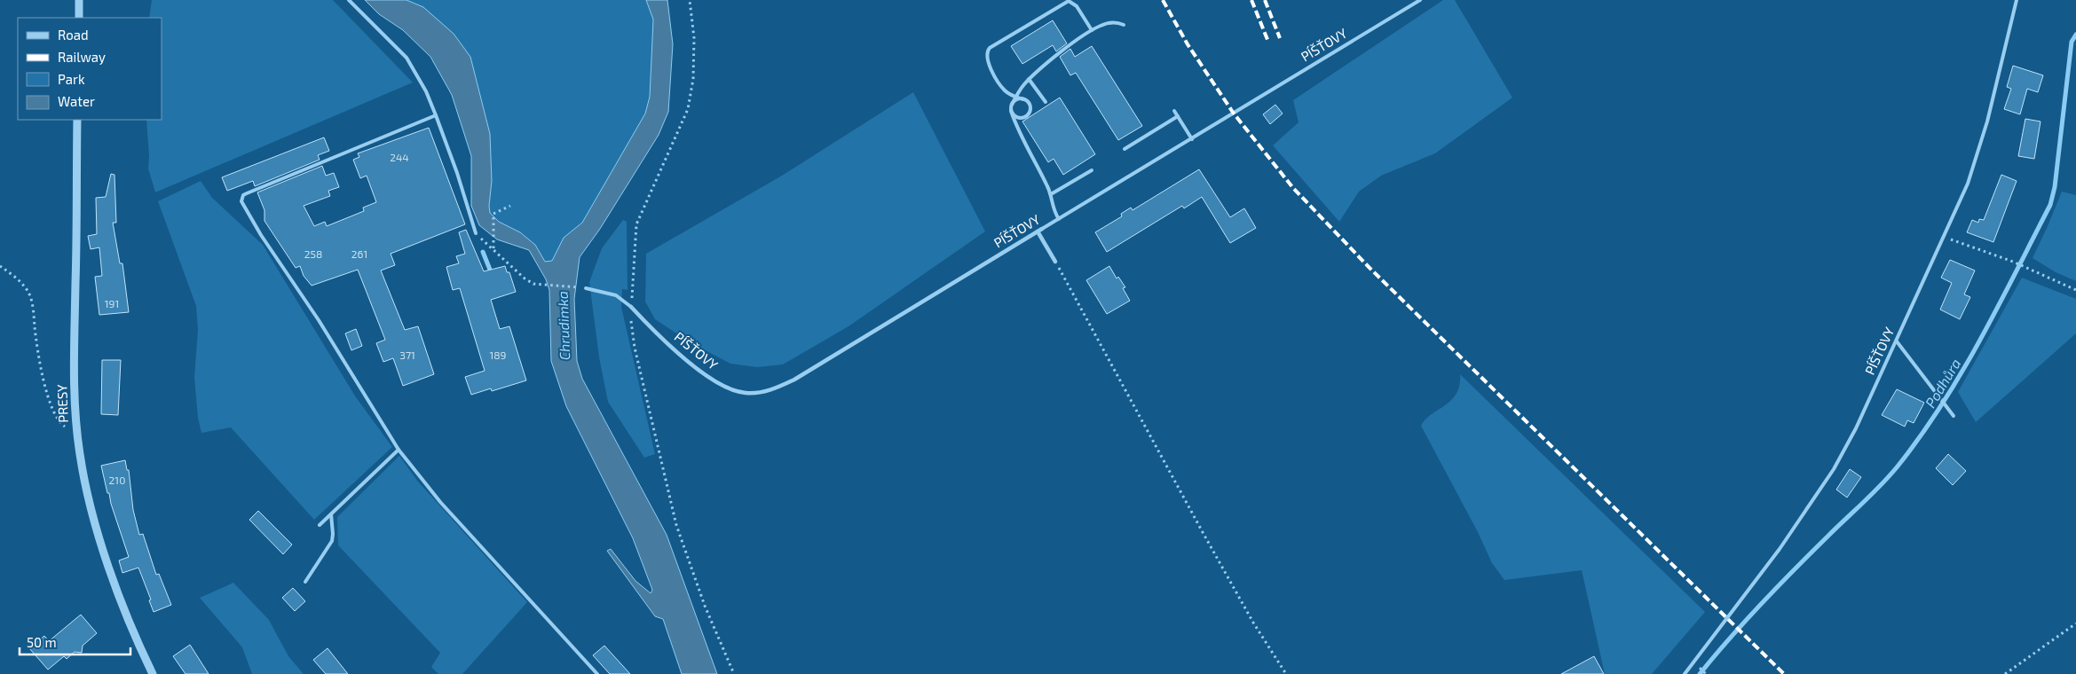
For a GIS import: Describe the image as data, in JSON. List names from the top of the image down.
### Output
{
  "streets": {
    "street": ["PÍŠŤOVY", "PRESY"]
  },
  "water": ["Chrudimka", "Podhůra"],
  "house_numbers": [
    "244",
    "258",
    "261",
    "191",
    "371",
    "189",
    "210"
  ],
  "legend": [
    "Road",
    "Railway",
    "Park",
    "Water"
  ],
  "scale_bar": "50 m"
}
